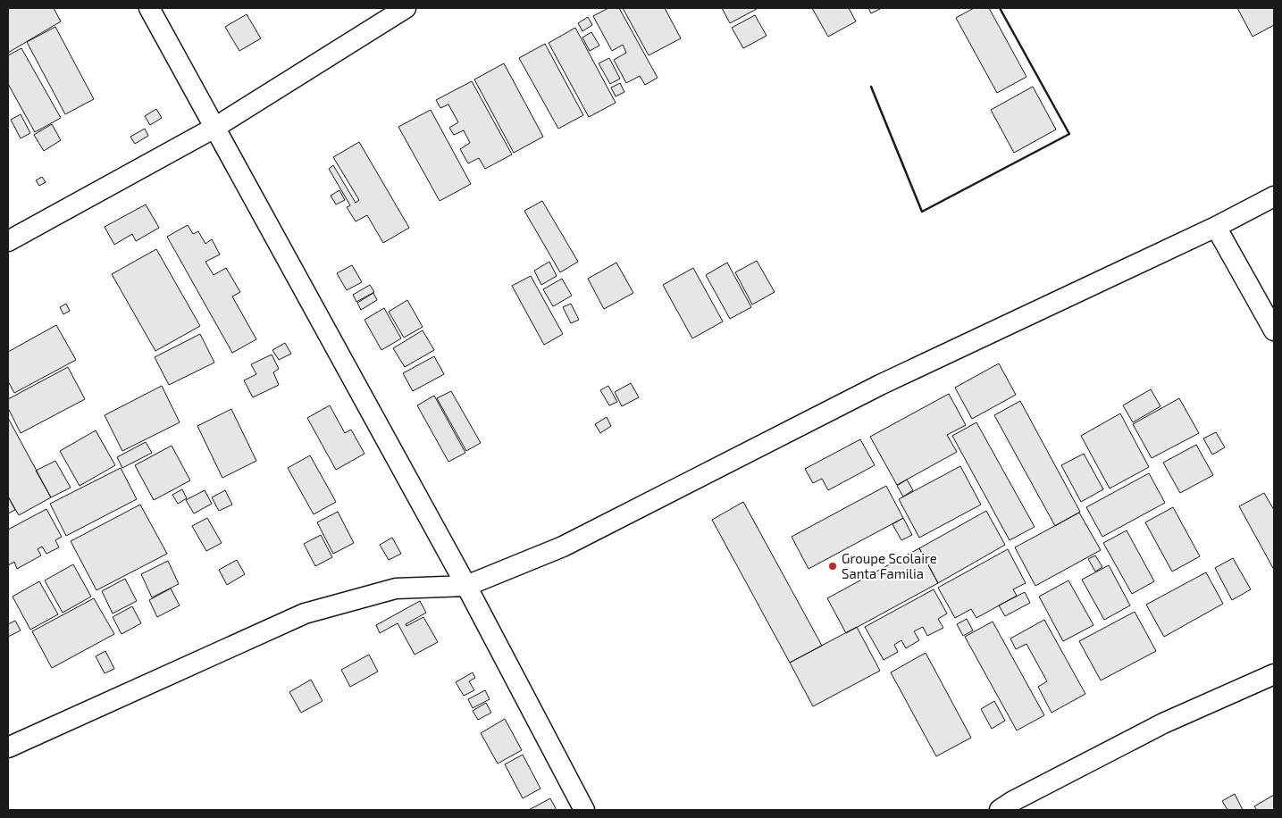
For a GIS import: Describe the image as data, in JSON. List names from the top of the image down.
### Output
{
  "places": ["Groupe Scolaire Santa Familia"]
}
